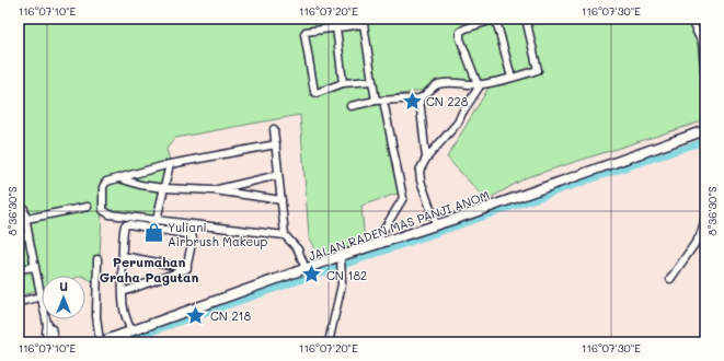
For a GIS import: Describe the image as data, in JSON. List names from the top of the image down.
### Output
{
  "streets": {
    "street": ["JALAN RADEN MAS PANJI ANOM"]
  },
  "districts": ["Perumahan Graha Pagutan"],
  "places": {
    "place": ["CN 228", "CN 182", "CN 218"],
    "shop": ["Yuliani Airbrush Makeup"]
  },
  "north": "top",
  "coordinates": [
    "116°07'10\"E",
    "116°07'20\"E",
    "116°07'30\"E",
    "8°36'30\"S"
  ]
}
